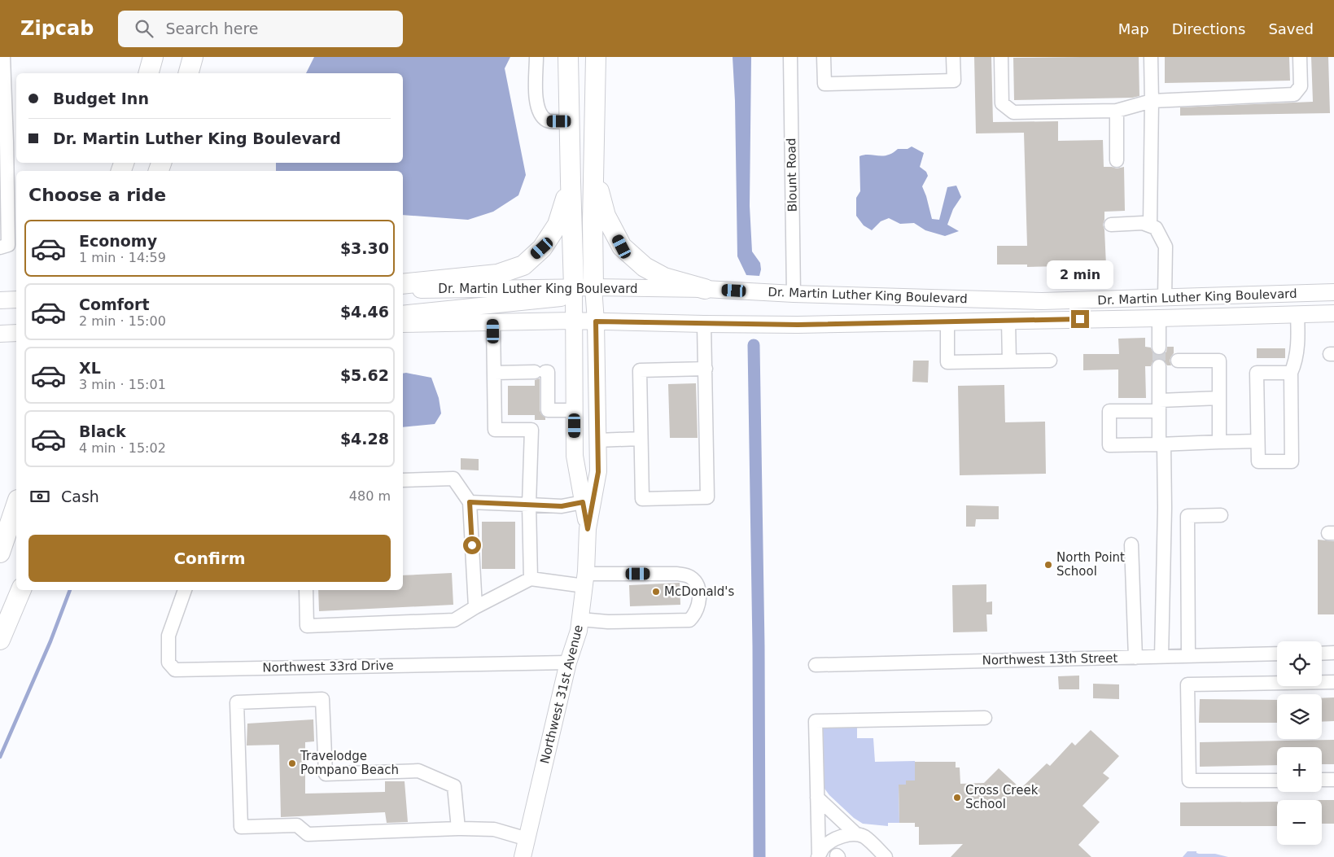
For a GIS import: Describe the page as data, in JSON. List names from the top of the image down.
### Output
{
  "streets": {
    "main road": ["Dr. Martin Luther King Boulevard", "Northwest 31st Avenue"],
    "street": ["Blount Road", "Northwest 13th Street", "Northwest 33rd Drive"]
  },
  "crossings": [
    ["Blount Road", "Dr. Martin Luther King Boulevard"],
    ["Dr. Martin Luther King Boulevard", "Northwest 31st Avenue"],
    ["Northwest 33rd Drive", "Northwest 31st Avenue"]
  ],
  "places": [
    "North Point School",
    "McDonald's",
    "Travelodge Pompano Beach",
    "Cross Creek School"
  ],
  "page": {
    "header": "Zipcab",
    "search": "Search here",
    "nav": ["Map", "Directions", "Saved"],
    "banner": ["Budget Inn", "Dr. Martin Luther King Boulevard"],
    "heading": "Choose a ride",
    "list": [
      {
        "name": "Economy",
        "note": "1 min · 14:59",
        "value": "$3.30"
      },
      {
        "name": "Comfort",
        "note": "2 min · 15:00",
        "value": "$4.46"
      },
      {
        "name": "XL",
        "note": "3 min · 15:01",
        "value": "$5.62"
      },
      {
        "name": "Black",
        "note": "4 min · 15:02",
        "value": "$4.28"
      }
    ],
    "bubble": "2 min",
    "pay": ["Cash", "480 m"],
    "buttons": "Confirm",
    "map_buttons": ["+", "−"]
  }
}
